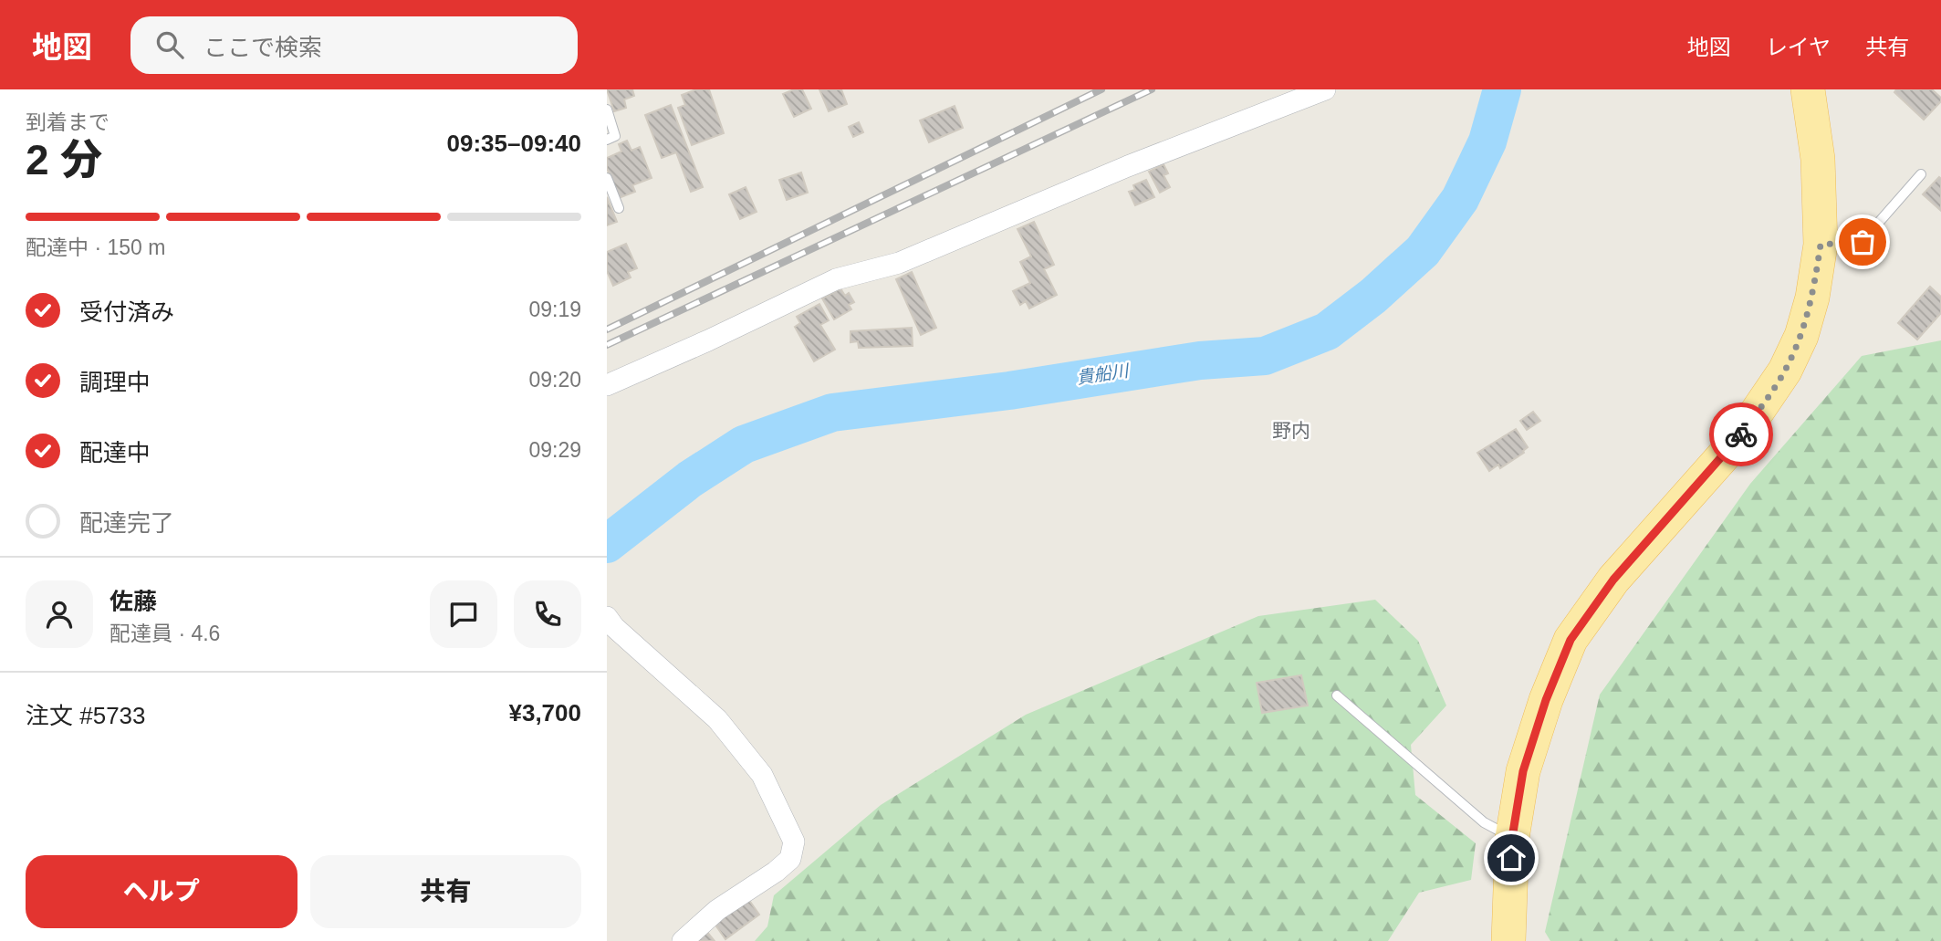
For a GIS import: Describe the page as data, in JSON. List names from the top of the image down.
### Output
{
  "districts": ["野内"],
  "water": ["貴船川"],
  "page": {
    "header": "地図",
    "search": "ここで検索",
    "nav": ["地図", "レイヤ", "共有"],
    "heading": ["2 分", "到着まで", "09:35–09:40"],
    "panel": [
      "佐藤",
      "配達員 · 4.6",
      "注文 #5733",
      "¥3,700"
    ],
    "bar": "配達中 · 150 m",
    "list": [
      ["受付済み", "09:19"],
      ["調理中", "09:20"],
      ["配達中", "09:29"],
      "配達完了"
    ],
    "buttons": ["ヘルプ", "共有"]
  }
}
